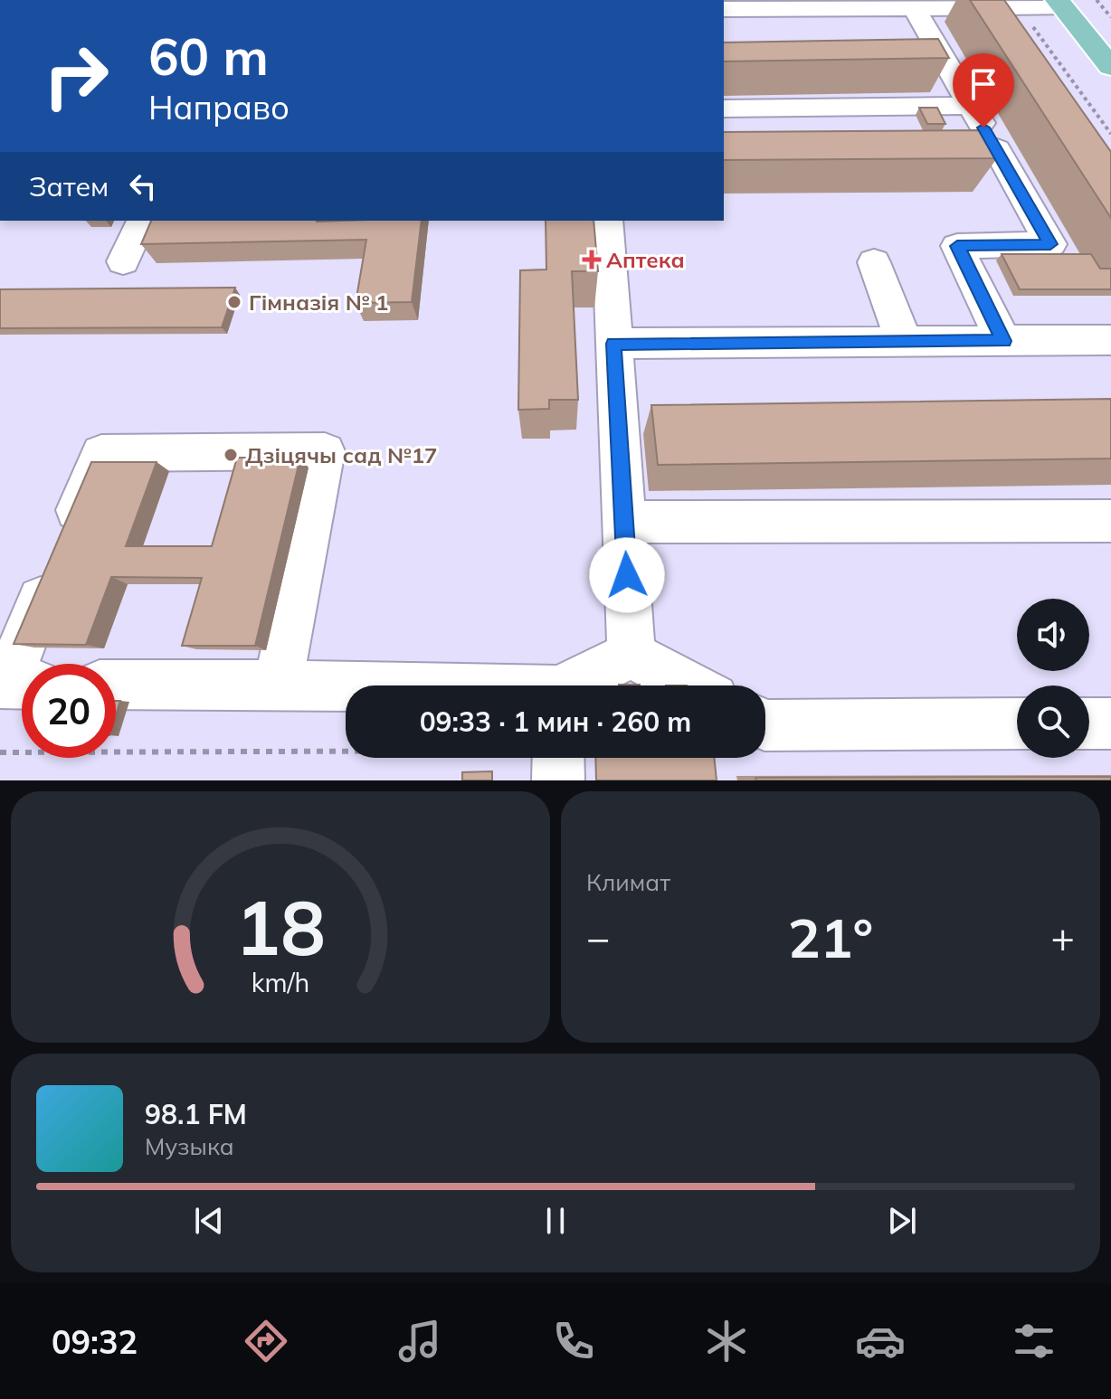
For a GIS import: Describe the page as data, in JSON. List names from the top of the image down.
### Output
{
  "places": {
    "health": ["Аптека"],
    "other": ["Гімназія № 1", "Дзіцячы сад №17"]
  },
  "page": {
    "turn": ["60 m", "Направо"],
    "then": "Затем",
    "limit": "20",
    "trip": "09:33 · 1 мин · 260 m",
    "tile": "Климат",
    "heat": ["−", "21°", "+"],
    "song": ["98.1 FM", "Музыка"],
    "tabs": "09:32",
    "gauge": ["18", "km/h"]
  }
}
